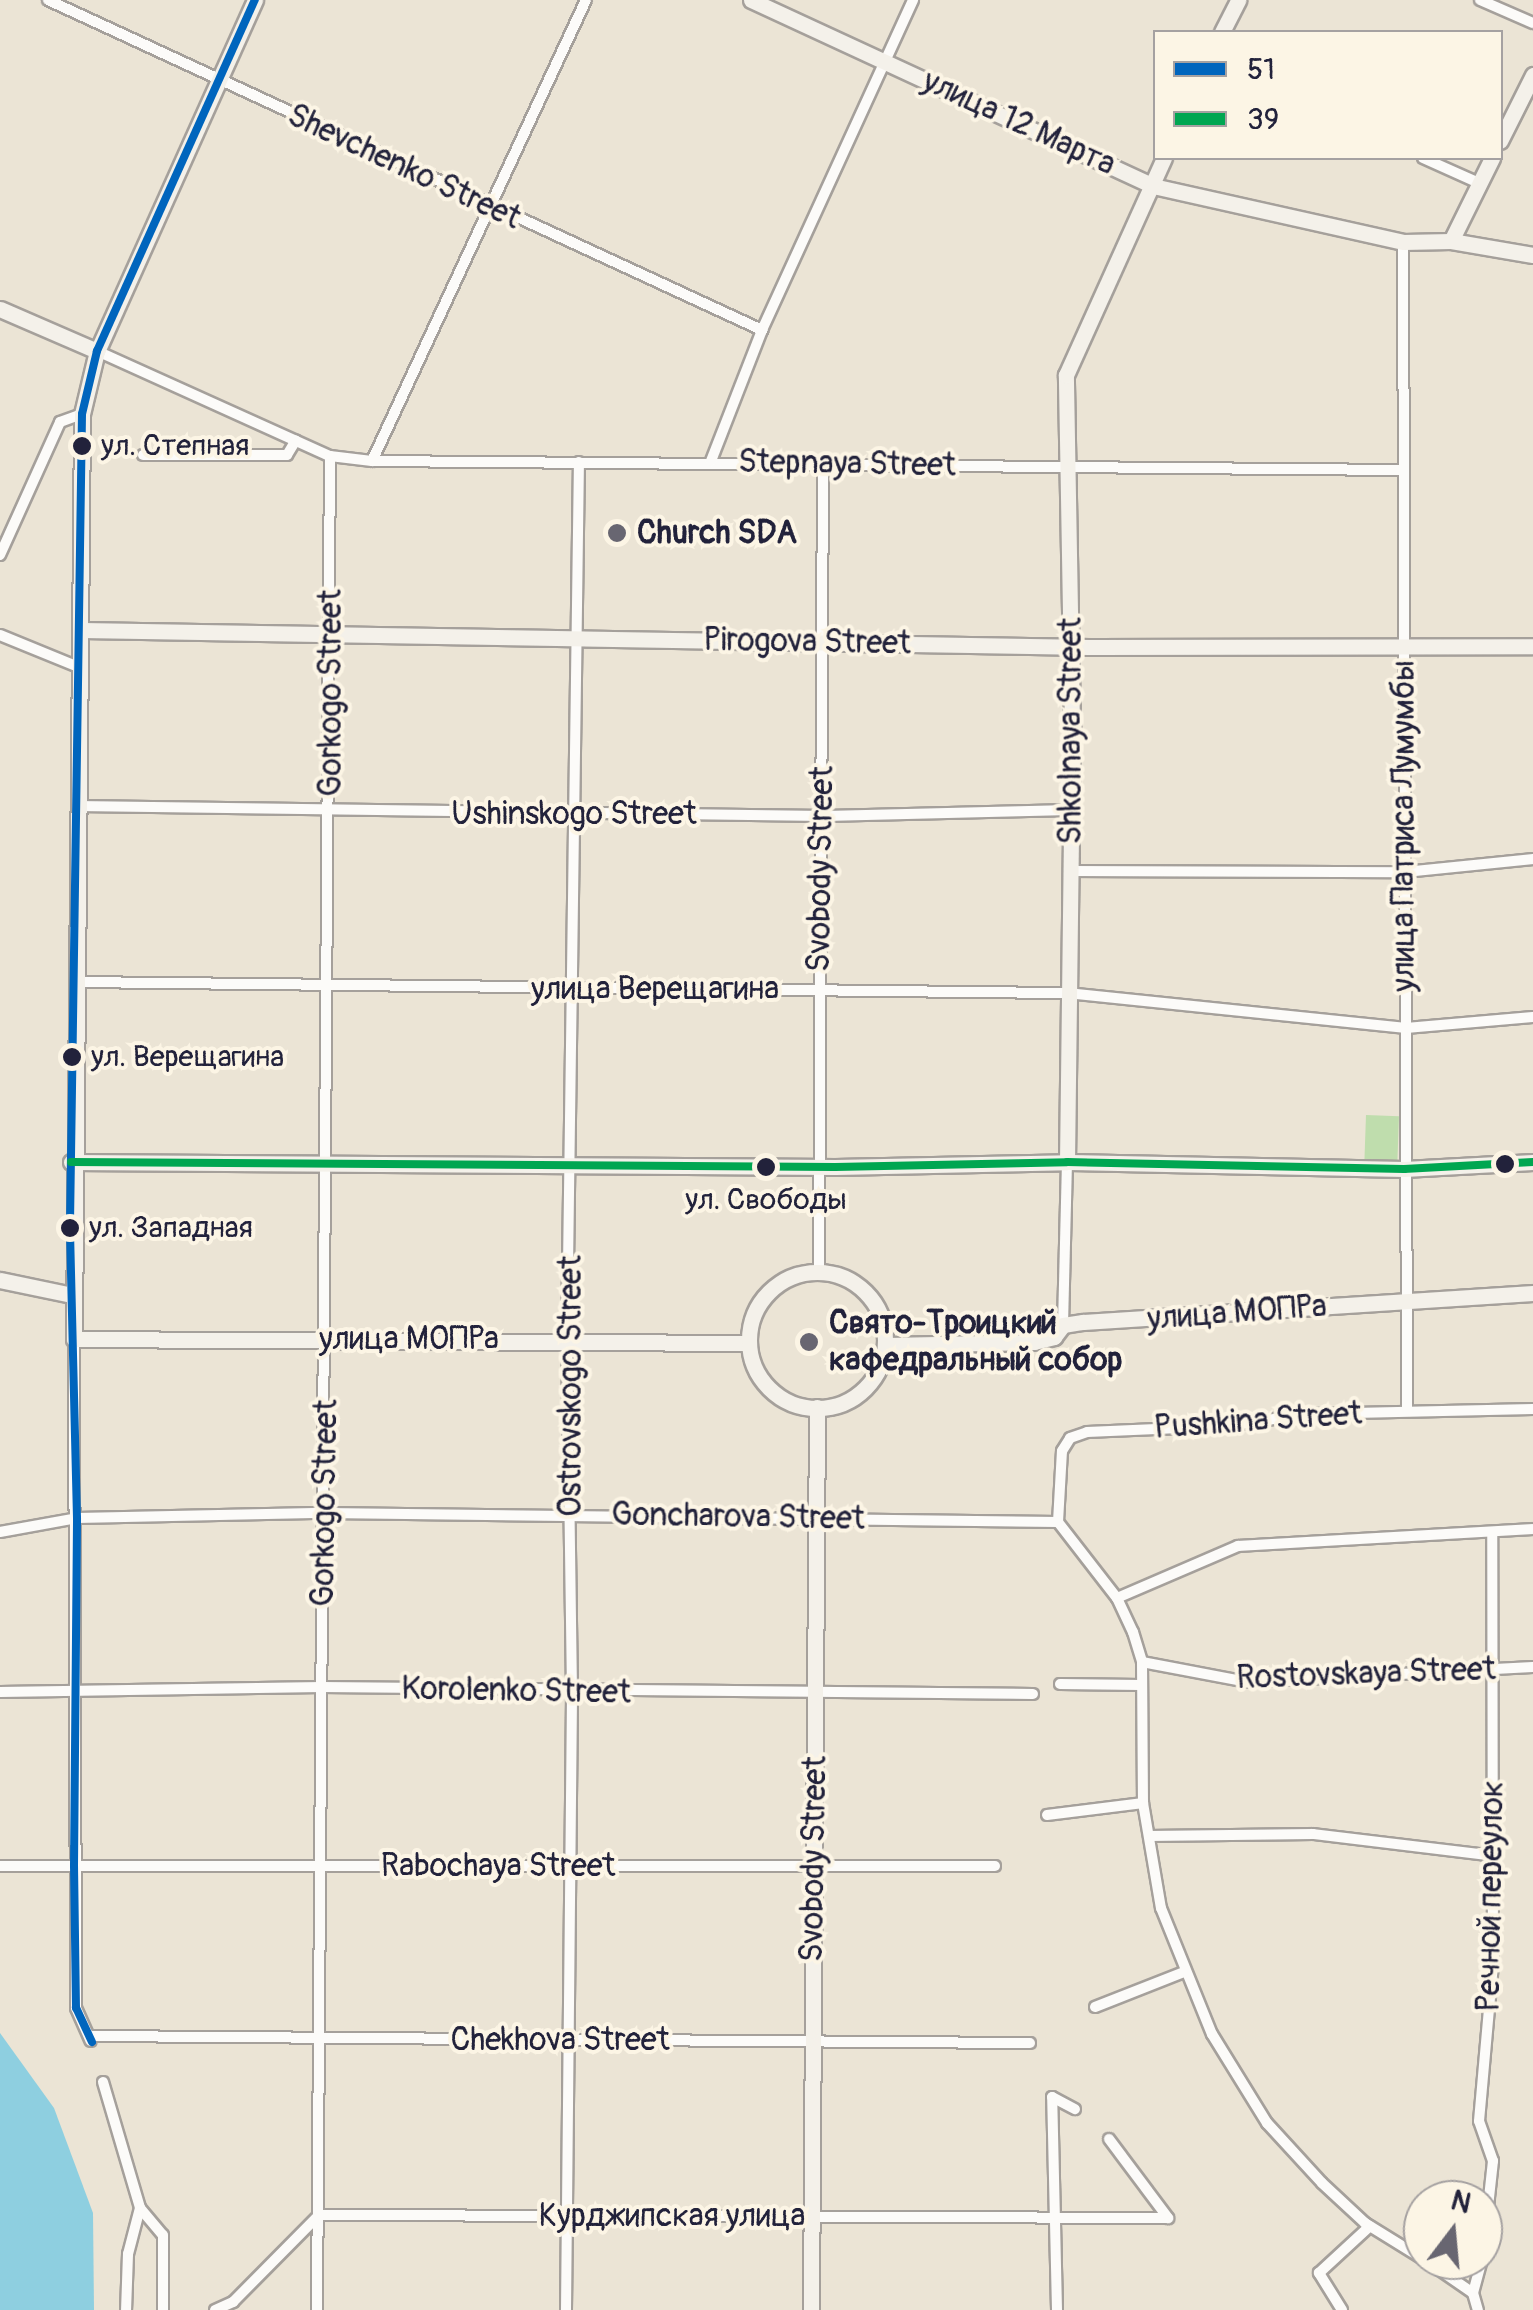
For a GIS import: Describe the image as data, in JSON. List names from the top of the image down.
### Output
{
  "streets": {
    "street": [
      "улица 12 Марта",
      "Shevchenko Street",
      "Stepnaya Street",
      "Pirogova Street",
      "Gorkogo Street",
      "Shkolnaya Street",
      "Ushinskogo Street",
      "улица Патриса Лумумбы",
      "Svobody Street",
      "улица Верещагина",
      "улица МОПРа",
      "Ostrovskogo Street",
      "Pushkina Street",
      "Goncharova Street",
      "Rostovskaya Street",
      "Korolenko Street",
      "Rabochaya Street",
      "Речной переулок",
      "Chekhova Street",
      "Курджипская улица"
    ]
  },
  "crossings": [
    ["улица 12 Марта", "Shkolnaya Street"],
    ["улица 12 Марта", "улица Патриса Лумумбы"],
    ["Stepnaya Street", "Gorkogo Street"],
    ["Stepnaya Street", "Shkolnaya Street"],
    ["Stepnaya Street", "улица Патриса Лумумбы"],
    ["Stepnaya Street", "Svobody Street"],
    ["Stepnaya Street", "Ostrovskogo Street"],
    ["Pirogova Street", "Gorkogo Street"],
    ["Pirogova Street", "Shkolnaya Street"],
    ["Pirogova Street", "улица Патриса Лумумбы"],
    ["Pirogova Street", "Svobody Street"],
    ["Pirogova Street", "Ostrovskogo Street"],
    ["Gorkogo Street", "Ushinskogo Street"],
    ["Gorkogo Street", "улица Верещагина"],
    ["Gorkogo Street", "улица МОПРа"],
    ["Gorkogo Street", "Goncharova Street"],
    ["Gorkogo Street", "Korolenko Street"],
    ["Gorkogo Street", "Rabochaya Street"],
    ["Gorkogo Street", "Chekhova Street"],
    ["Gorkogo Street", "Курджипская улица"],
    ["Shkolnaya Street", "Ushinskogo Street"],
    ["Shkolnaya Street", "улица Верещагина"],
    ["Shkolnaya Street", "улица МОПРа"],
    ["Ushinskogo Street", "Svobody Street"],
    ["Ushinskogo Street", "Ostrovskogo Street"],
    ["улица Патриса Лумумбы", "улица Верещагина"],
    ["улица Патриса Лумумбы", "улица МОПРа"],
    ["улица Патриса Лумумбы", "Pushkina Street"],
    ["Svobody Street", "улица Верещагина"],
    ["Svobody Street", "улица МОПРа"],
    ["Svobody Street", "Goncharova Street"],
    ["Svobody Street", "Korolenko Street"],
    ["Svobody Street", "Rabochaya Street"],
    ["Svobody Street", "Chekhova Street"],
    ["Svobody Street", "Курджипская улица"],
    ["улица Верещагина", "Ostrovskogo Street"],
    ["улица МОПРа", "Ostrovskogo Street"],
    ["Ostrovskogo Street", "Goncharova Street"],
    ["Ostrovskogo Street", "Korolenko Street"],
    ["Ostrovskogo Street", "Rabochaya Street"],
    ["Ostrovskogo Street", "Chekhova Street"],
    ["Ostrovskogo Street", "Курджипская улица"],
    ["Pushkina Street", "Goncharova Street"],
    ["Rostovskaya Street", "Речной переулок"],
    ["Rabochaya Street", "Chekhova Street"]
  ],
  "places": [
    "ул. Степная",
    "Church SDA",
    "ул. Верещагина",
    "ул. Свободы",
    "ул. Западная",
    "Свято-Троицкий кафедральный собор"
  ],
  "lines": ["transit line 51", "transit line 39"],
  "legend": ["51", "39"],
  "north": "top"
}
